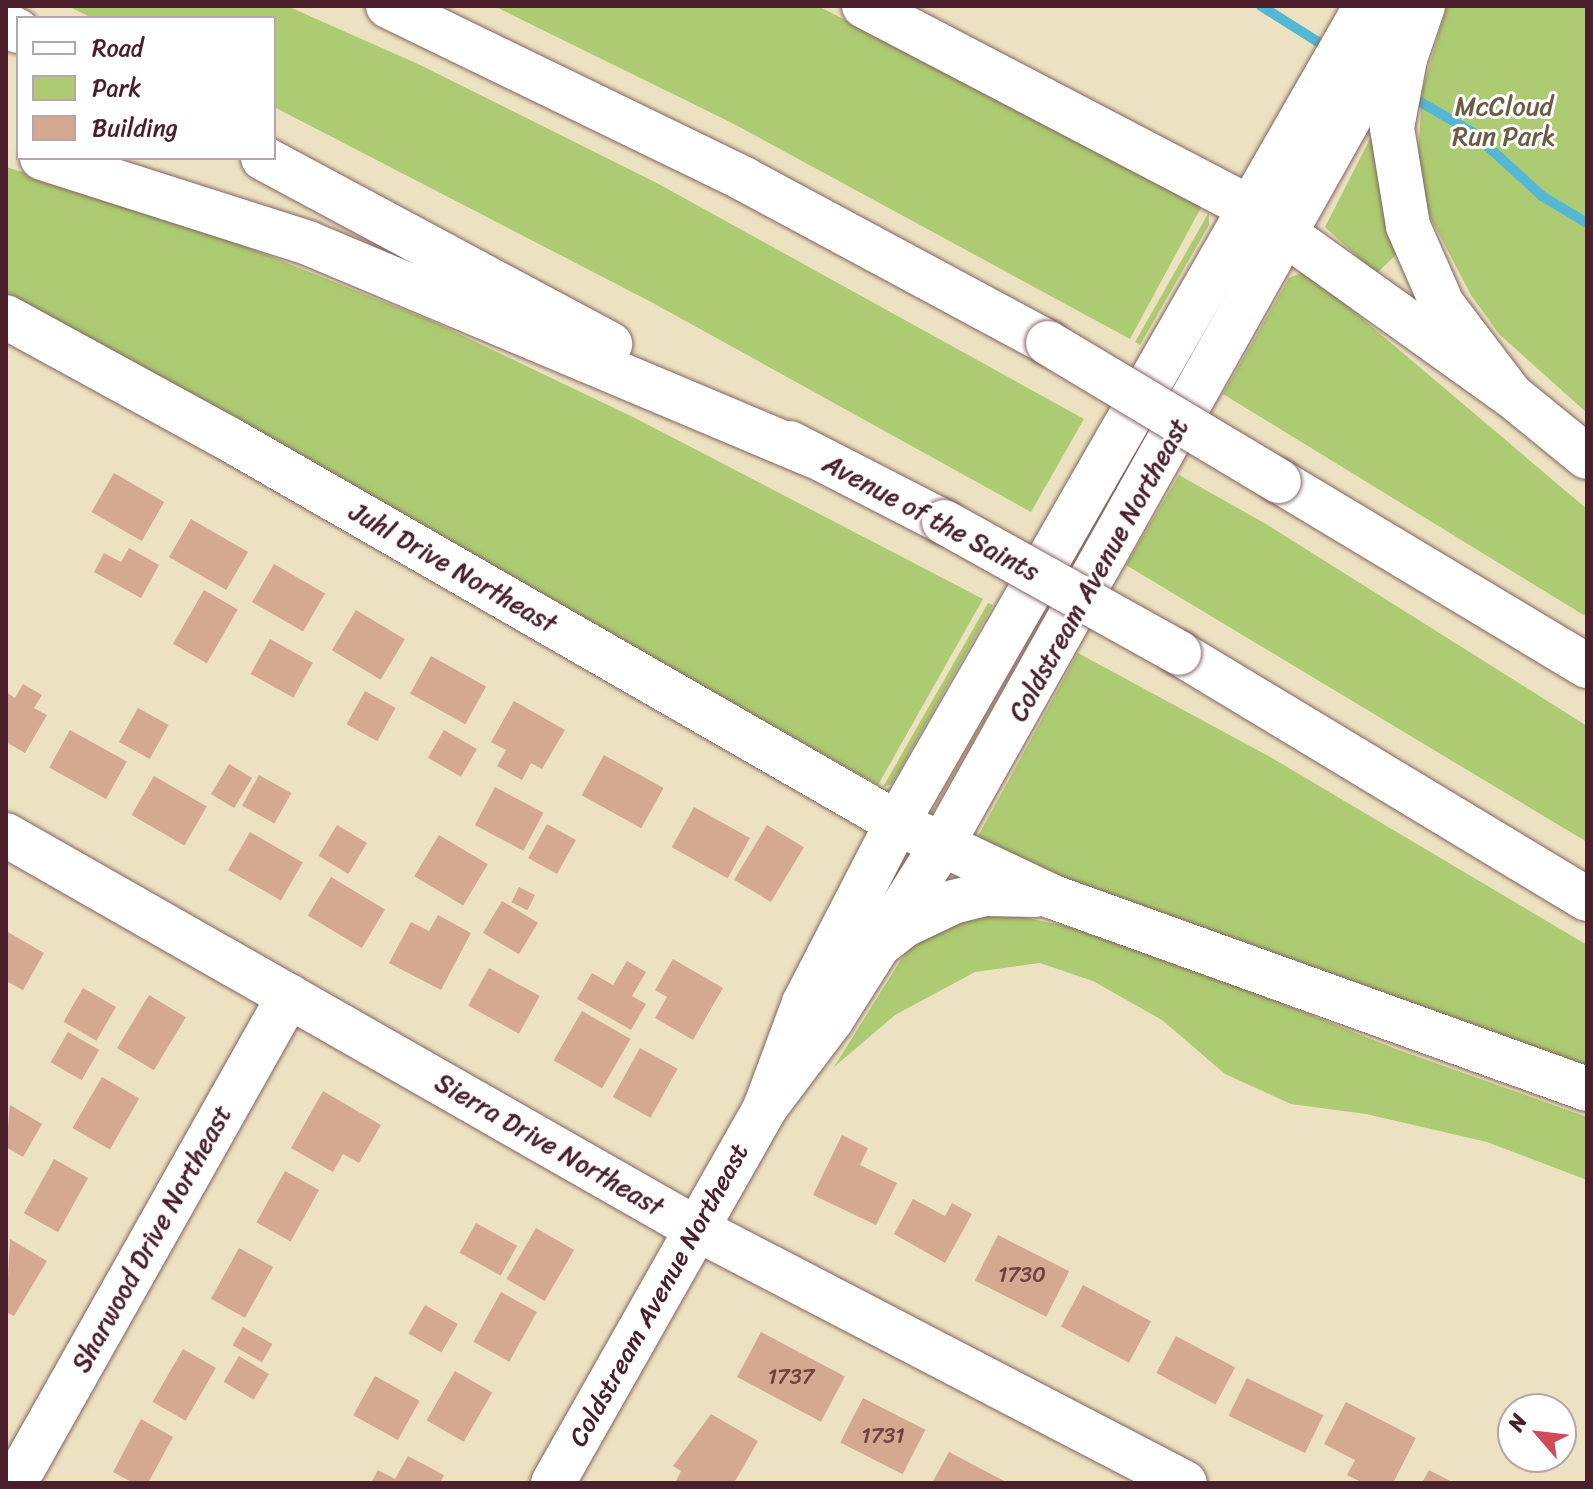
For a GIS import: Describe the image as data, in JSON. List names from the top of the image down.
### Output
{
  "streets": {
    "main road": [
      "Avenue of the Saints",
      "Juhl Drive Northeast",
      "Coldstream Avenue Northeast",
      "Sierra Drive Northeast",
      "Sharwood Drive Northeast"
    ]
  },
  "crossings": [
    ["Juhl Drive Northeast", "Coldstream Avenue Northeast"],
    ["Coldstream Avenue Northeast", "Sierra Drive Northeast"],
    ["Sierra Drive Northeast", "Sharwood Drive Northeast"]
  ],
  "parks": ["McCloud Run Park"],
  "house_numbers": ["1730", "1737", "1731"],
  "legend": ["Road", "Park", "Building"],
  "north": "top left"
}
